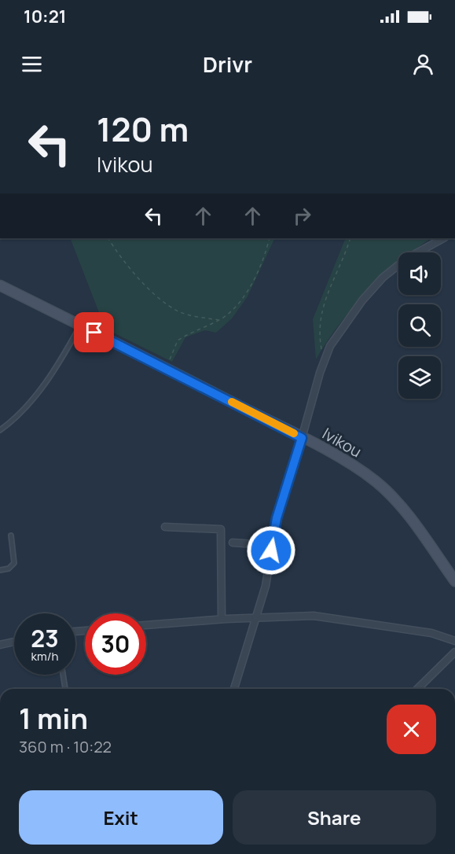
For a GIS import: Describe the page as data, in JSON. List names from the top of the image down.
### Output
{
  "streets": {
    "street": ["Ivikou"]
  },
  "page": {
    "status": "10:21",
    "header": "Drivr",
    "turn": ["120 m", "Ivikou"],
    "speed": "23 km/h",
    "limit": "30",
    "heading": ["1 min", "360 m · 10:22"],
    "buttons": ["Exit", "Share"]
  }
}
